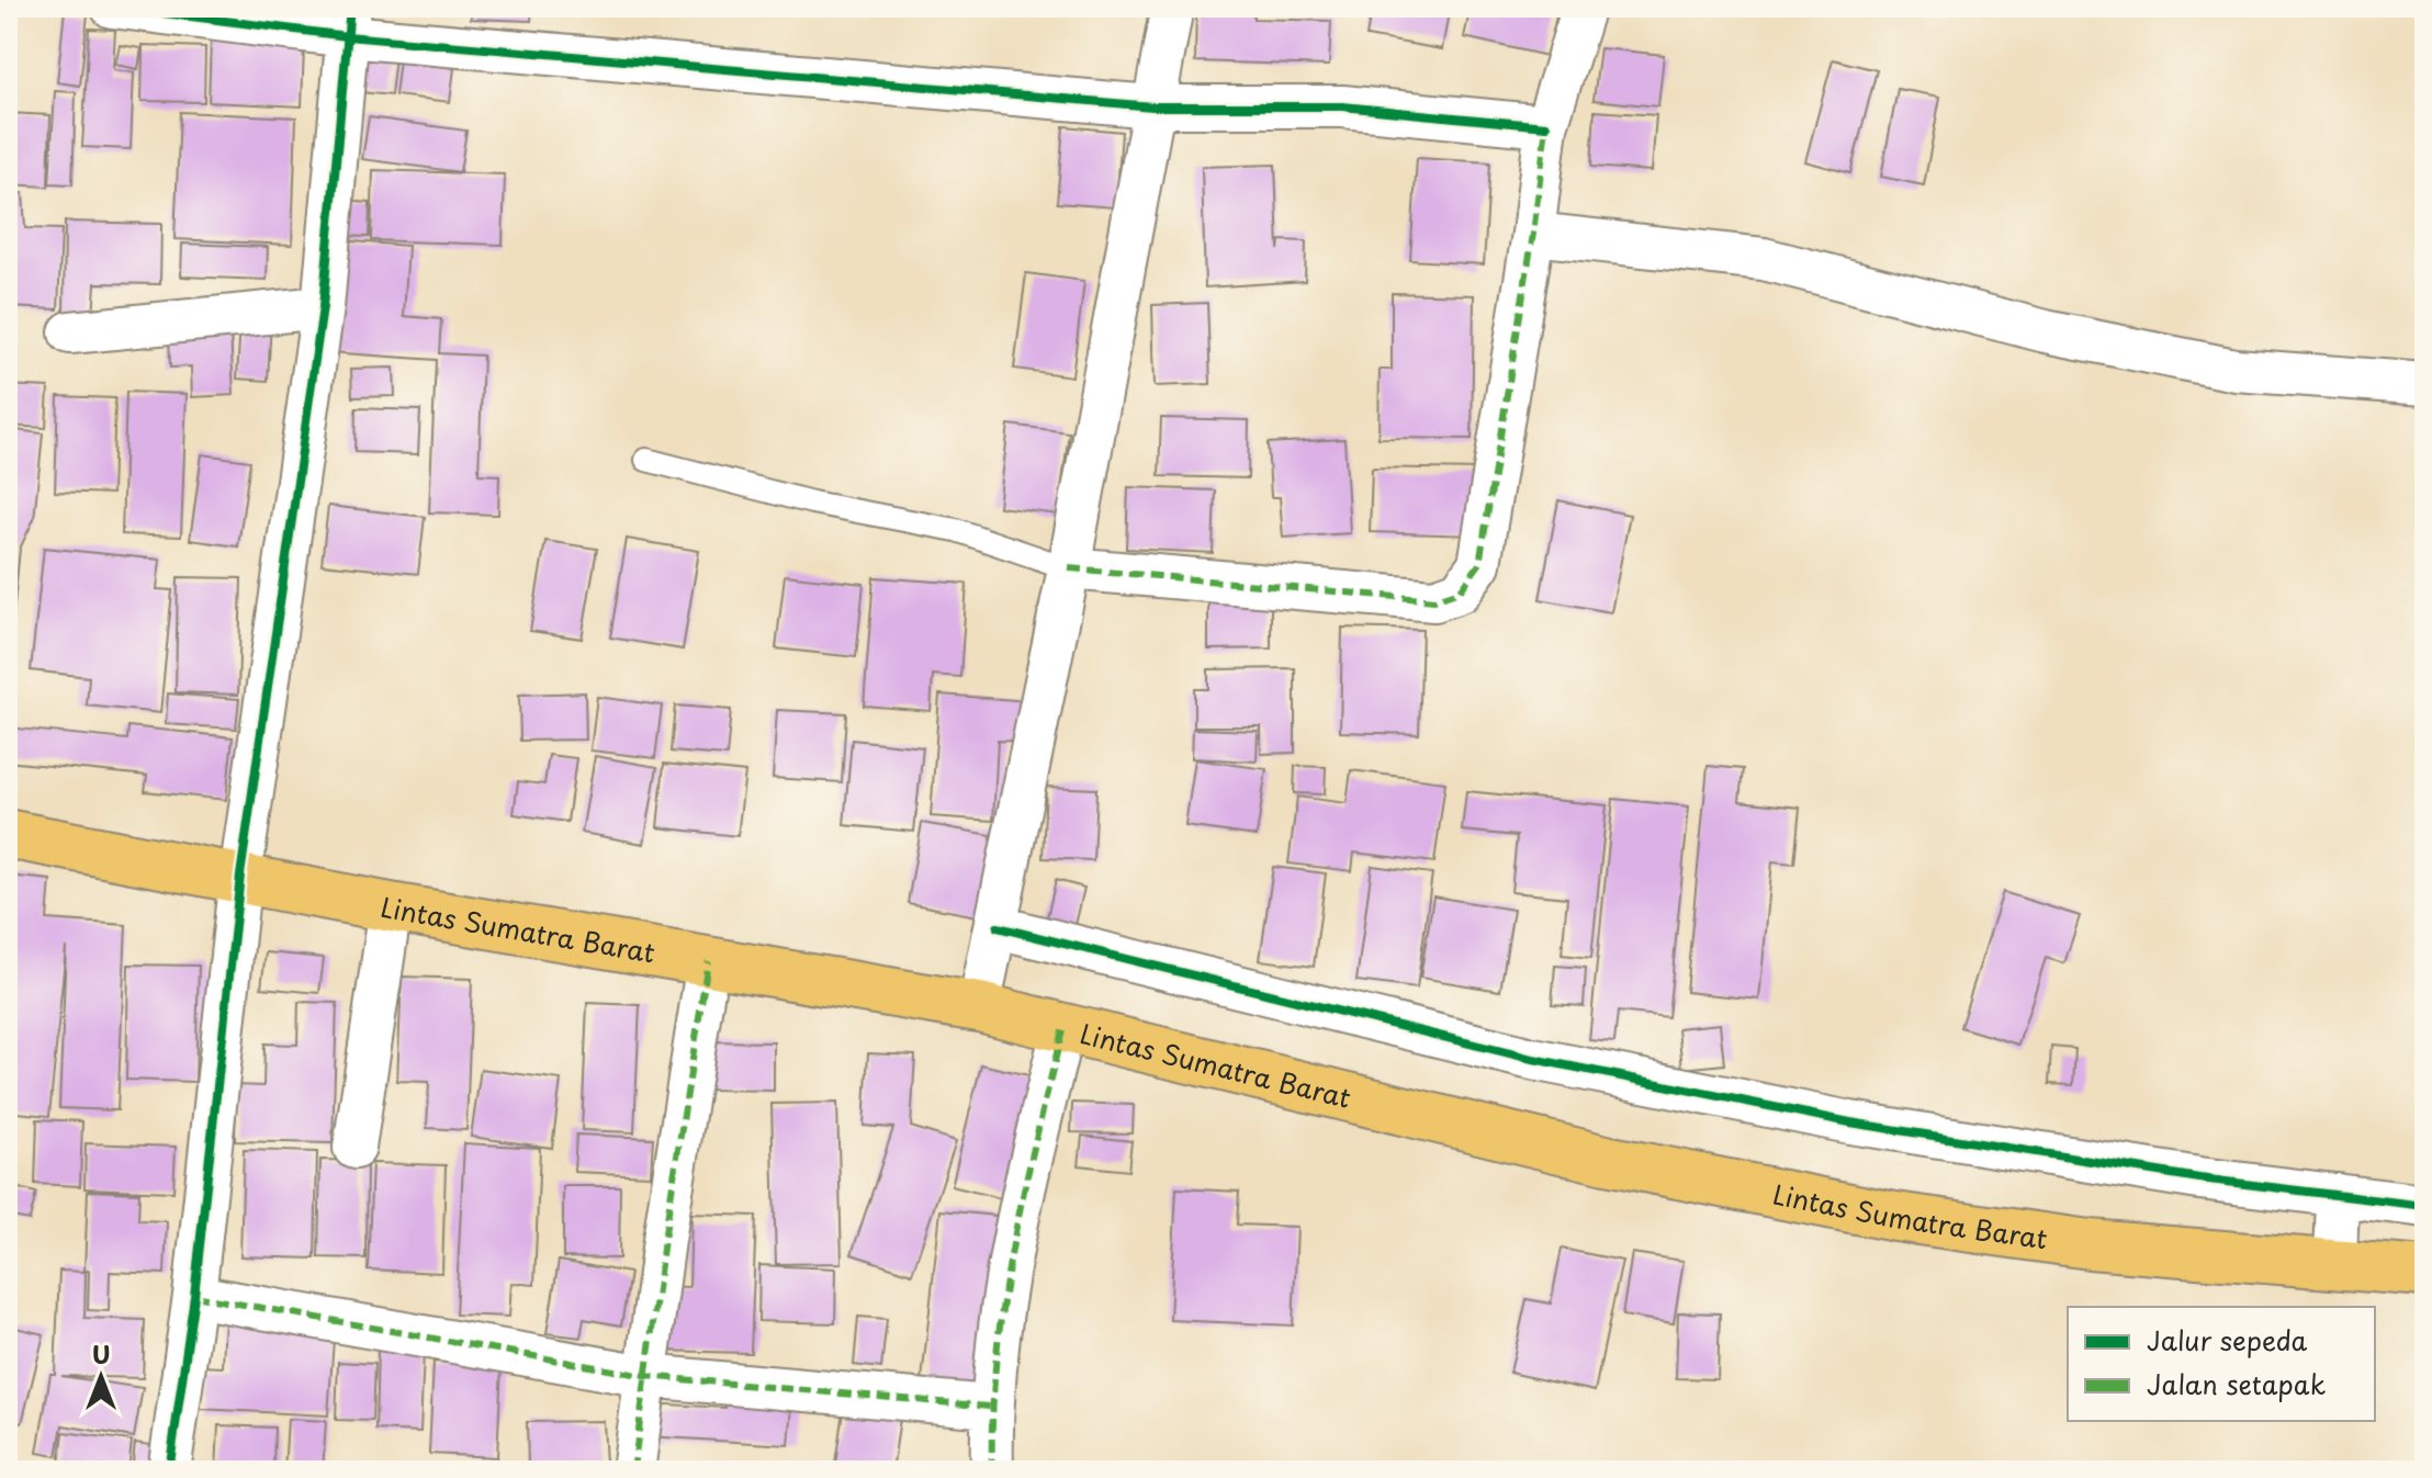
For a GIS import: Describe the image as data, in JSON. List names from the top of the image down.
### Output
{
  "streets": {
    "highway": ["Lintas Sumatra Barat"]
  },
  "legend": ["Jalur sepeda", "Jalan setapak"],
  "north": "top"
}
